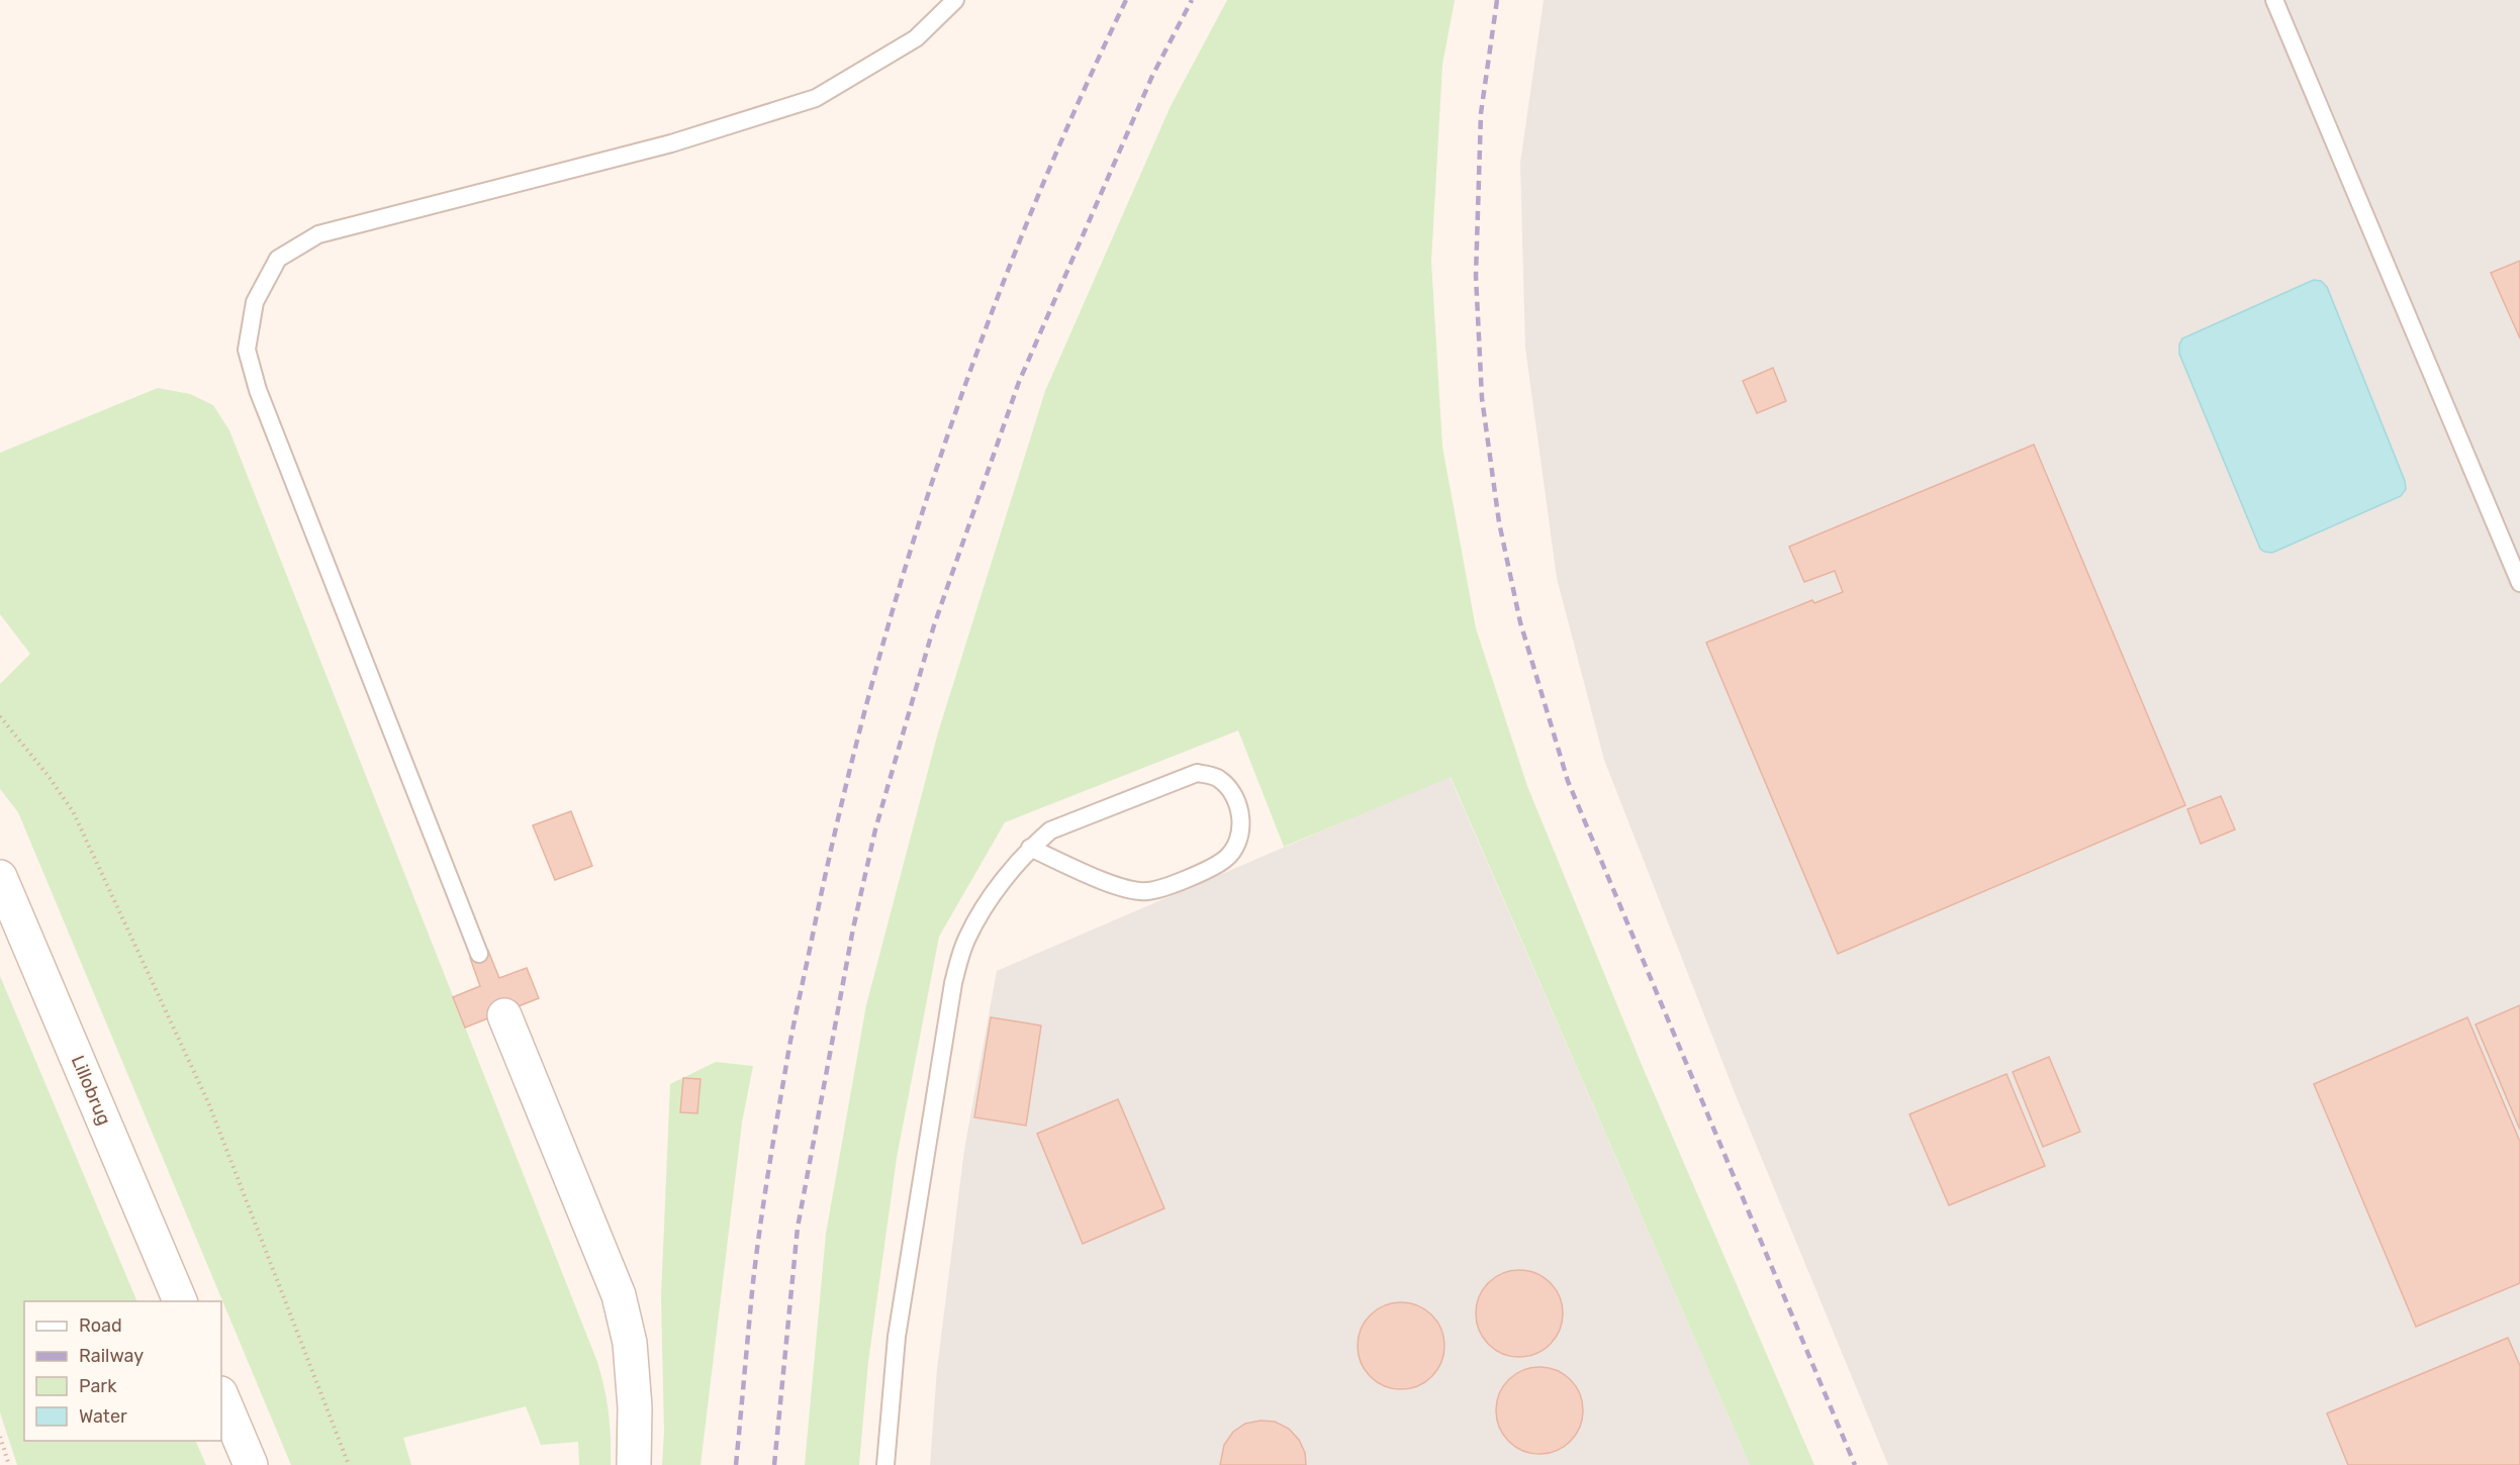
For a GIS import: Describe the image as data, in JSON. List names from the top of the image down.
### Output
{
  "streets": {
    "street": ["Lillobrug"]
  },
  "legend": [
    "Road",
    "Railway",
    "Park",
    "Water"
  ]
}
